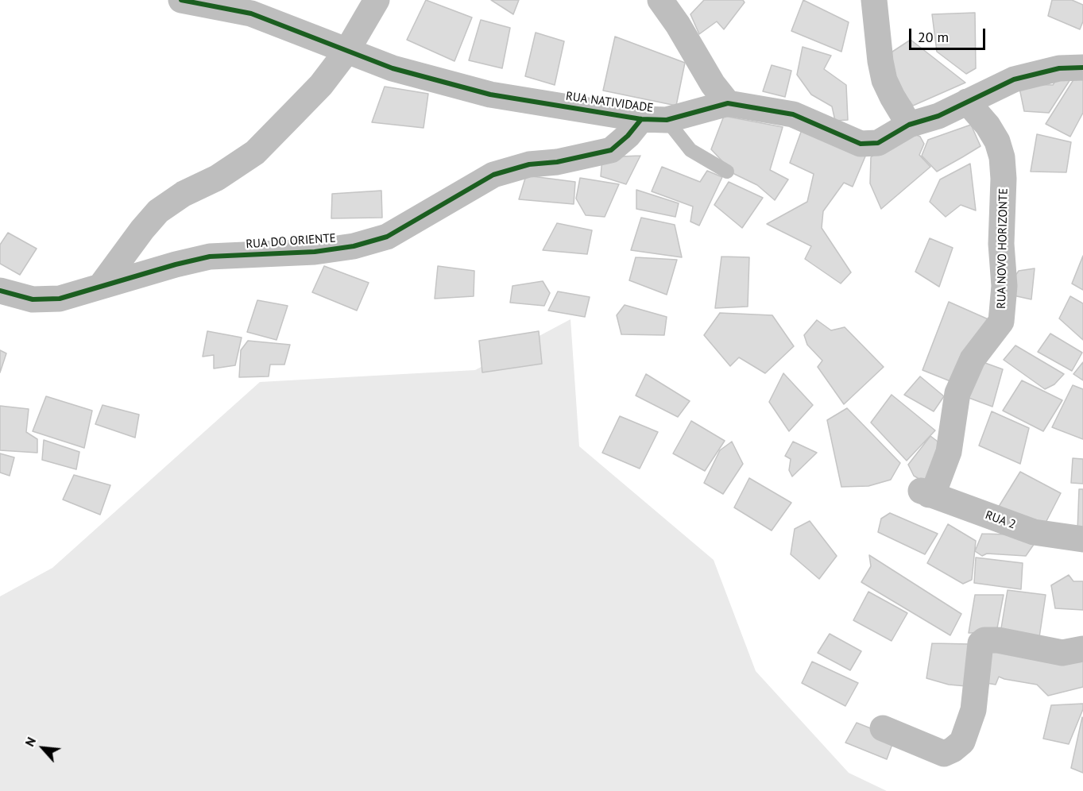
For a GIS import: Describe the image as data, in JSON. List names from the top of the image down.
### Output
{
  "streets": {
    "street": [
      "RUA NATIVIDADE",
      "RUA DO ORIENTE",
      "RUA NOVO HORIZONTE",
      "RUA 2"
    ]
  },
  "crossings": [
    ["RUA NATIVIDADE", "RUA DO ORIENTE"],
    ["RUA NATIVIDADE", "RUA NOVO HORIZONTE"],
    ["RUA NOVO HORIZONTE", "RUA 2"]
  ],
  "scale_bar": "20 m",
  "north": "top left"
}
